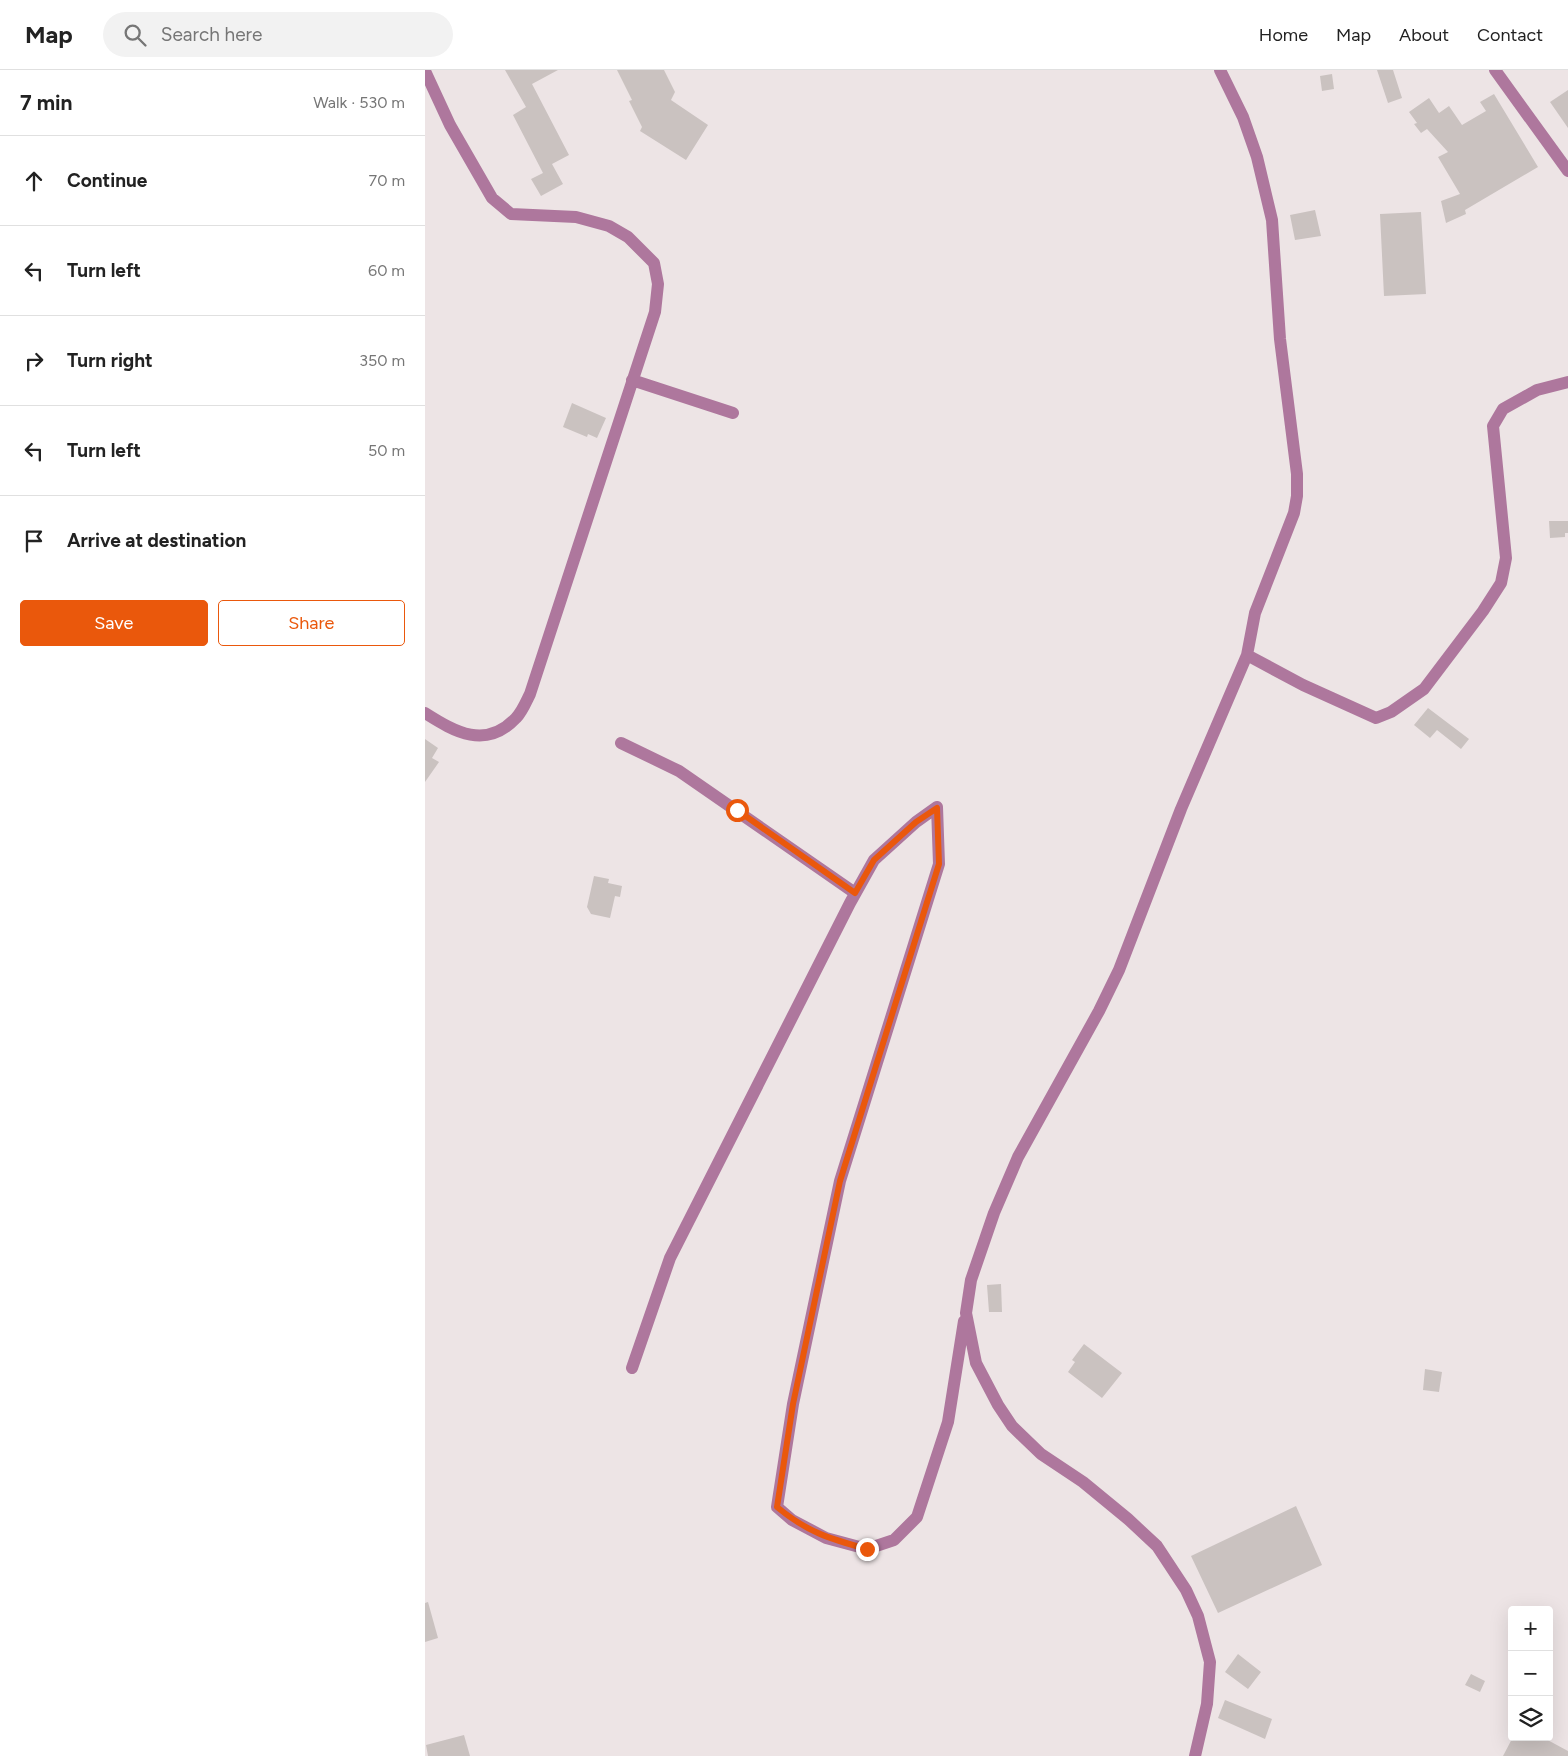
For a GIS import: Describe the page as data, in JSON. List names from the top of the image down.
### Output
{
  "page": {
    "header": "Map",
    "search": "Search here",
    "nav": [
      "Home",
      "Map",
      "About",
      "Contact"
    ],
    "heading": ["7 min", "Walk · 530 m"],
    "list": [
      ["Continue", "70 m"],
      ["Turn left", "60 m"],
      ["Turn right", "350 m"],
      ["Turn left", "50 m"],
      "Arrive at destination"
    ],
    "buttons": ["Save", "Share"],
    "map_buttons": ["+", "−"]
  }
}
